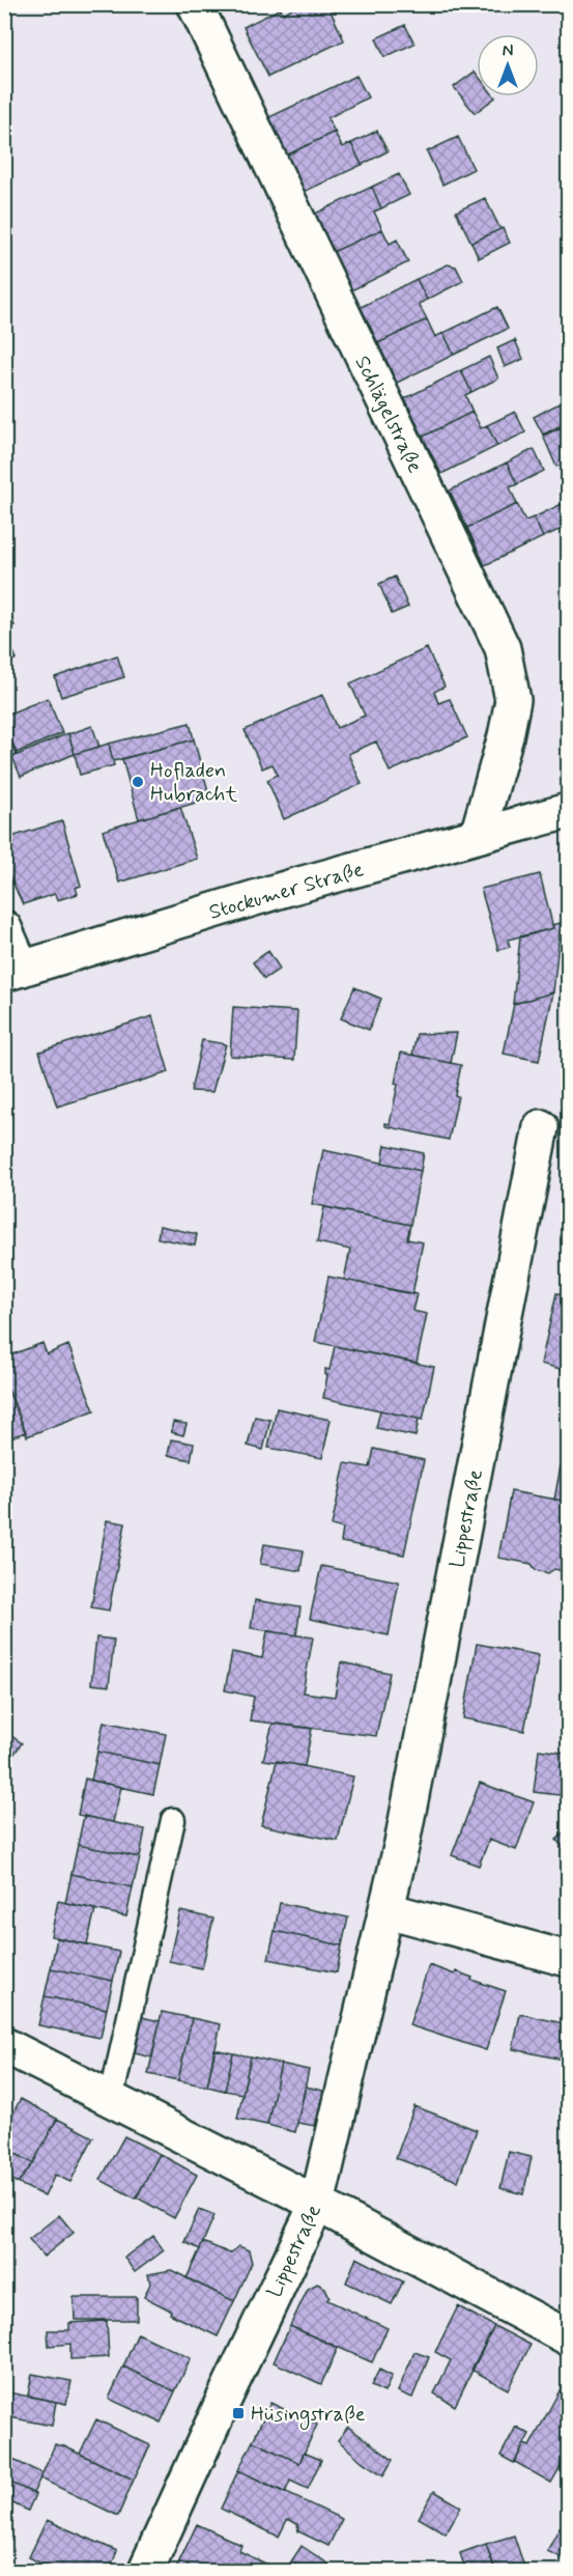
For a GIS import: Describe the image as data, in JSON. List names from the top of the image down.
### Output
{
  "streets": {
    "street": ["Schlägelstraße", "Stockumer Straße", "Lippestraße"]
  },
  "crossings": [
    ["Schlägelstraße", "Stockumer Straße"]
  ],
  "places": {
    "other": ["Hofladen Hubracht"],
    "transit": ["Hüsingstraße"]
  },
  "north": "top"
}
